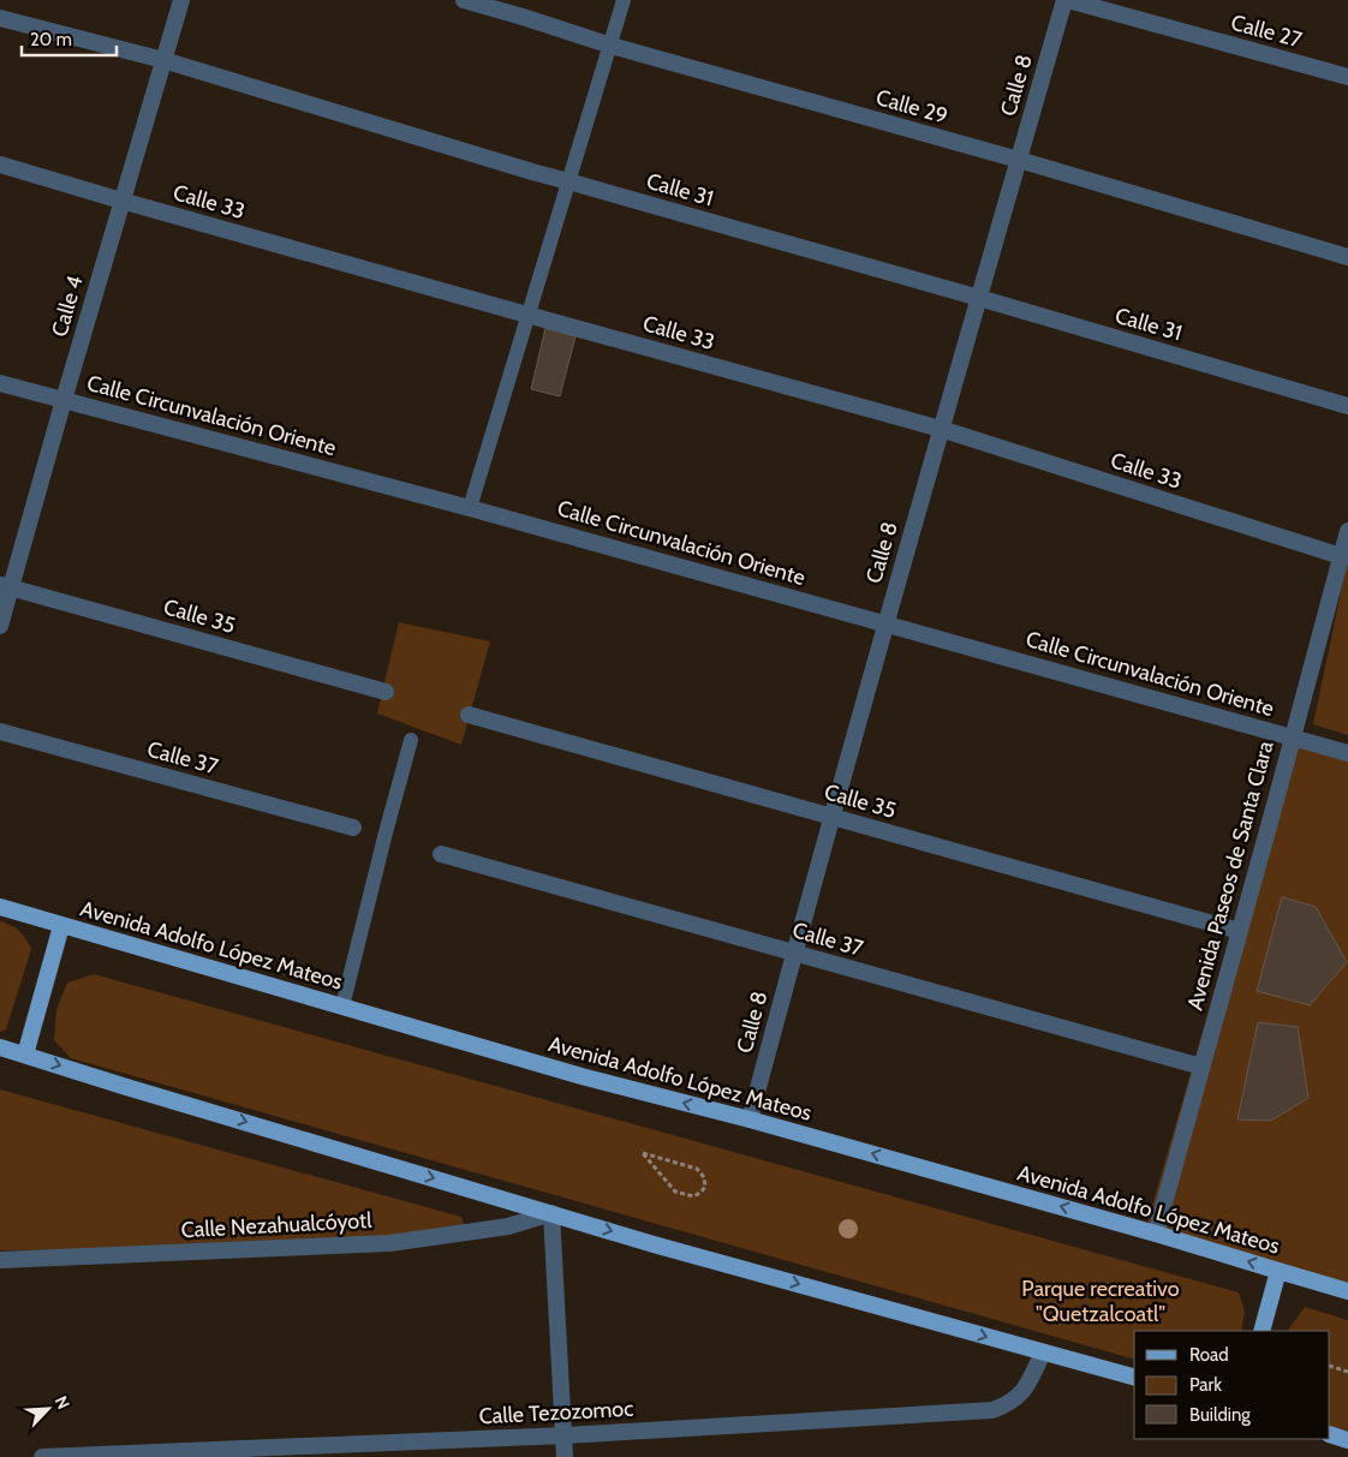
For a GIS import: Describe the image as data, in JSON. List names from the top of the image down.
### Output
{
  "streets": {
    "main road": ["Avenida Adolfo López Mateos"],
    "street": [
      "Calle 27",
      "Calle 8",
      "Calle 29",
      "Calle 31",
      "Calle 33",
      "Calle 4",
      "Calle Circunvalación Oriente",
      "Calle 35",
      "Calle 37",
      "Avenida Paseos de Santa Clara",
      "Calle Nezahualcóyotl",
      "Calle Tezozomoc"
    ]
  },
  "crossings": [
    ["Calle 27", "Calle 8"],
    ["Calle 8", "Calle 29"],
    ["Calle 8", "Calle 31"],
    ["Calle 8", "Calle 33"],
    ["Calle 8", "Calle Circunvalación Oriente"],
    ["Calle 8", "Calle 35"],
    ["Calle 8", "Calle 37"],
    ["Calle 8", "Avenida Adolfo López Mateos"],
    ["Calle 31", "Calle 4"],
    ["Calle 33", "Calle 4"],
    ["Calle 33", "Avenida Paseos de Santa Clara"],
    ["Calle 4", "Calle Circunvalación Oriente"],
    ["Calle 4", "Calle 35"],
    ["Calle Circunvalación Oriente", "Avenida Paseos de Santa Clara"],
    ["Calle 35", "Avenida Paseos de Santa Clara"],
    ["Calle 37", "Avenida Paseos de Santa Clara"],
    ["Avenida Paseos de Santa Clara", "Avenida Adolfo López Mateos"]
  ],
  "parks": ["Parque recreativo \"Quetzalcoatl\""],
  "legend": ["Road", "Park", "Building"],
  "scale_bar": "20 m",
  "north": "top right"
}
